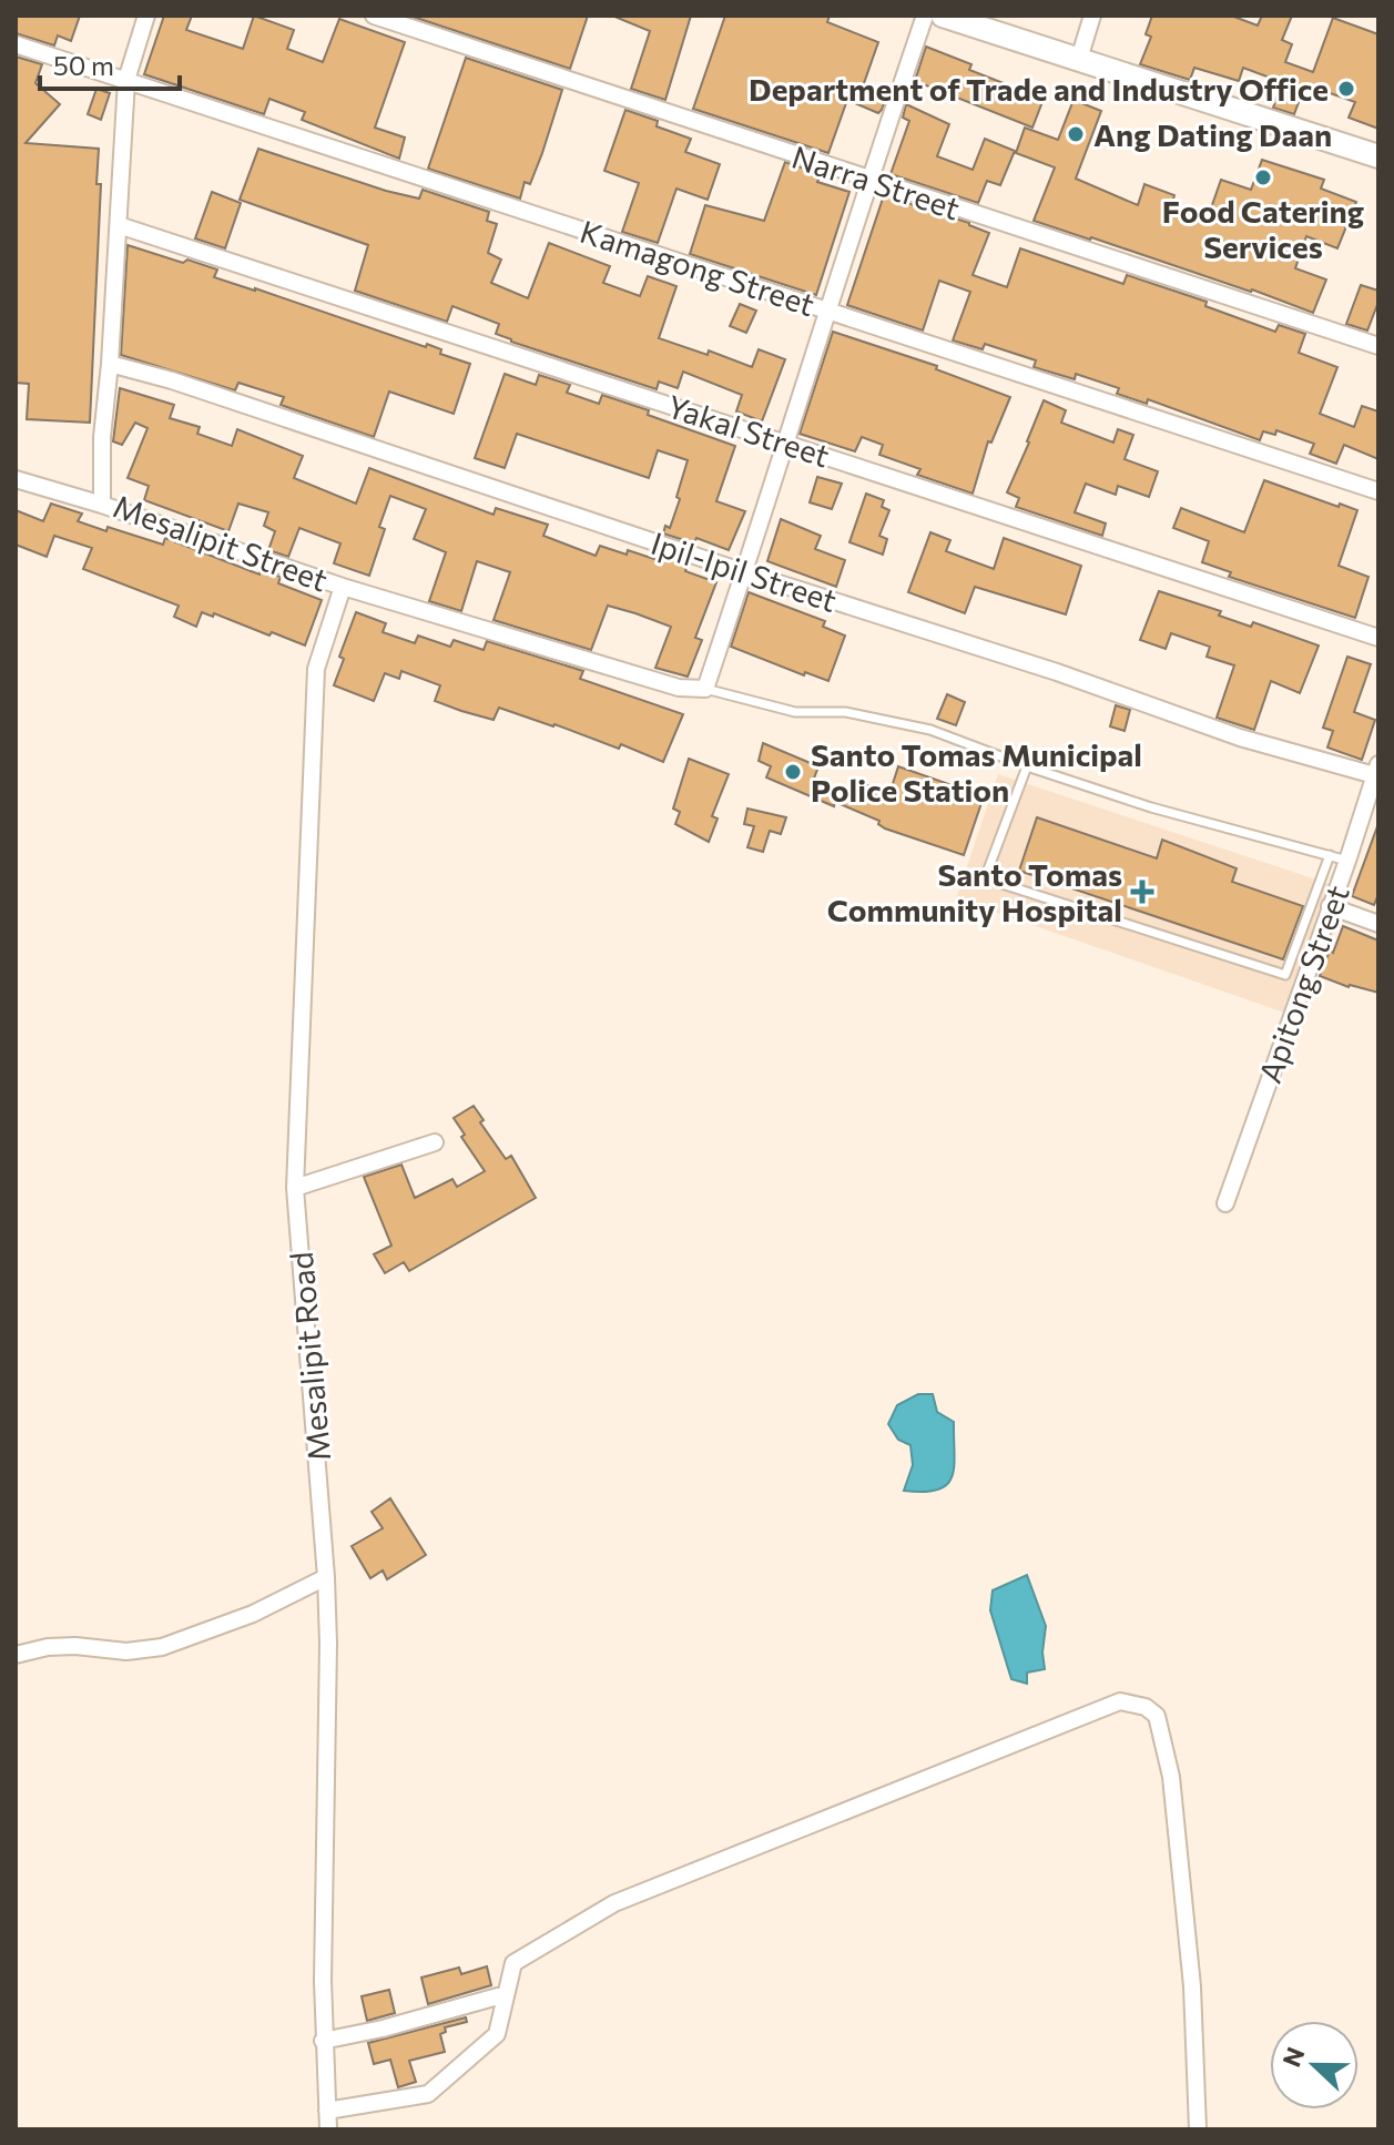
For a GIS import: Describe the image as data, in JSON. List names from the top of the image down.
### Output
{
  "streets": {
    "street": [
      "Narra Street",
      "Kamagong Street",
      "Yakal Street",
      "Mesalipit Street",
      "Ipil-Ipil Street",
      "Apitong Street",
      "Mesalipit Road"
    ]
  },
  "crossings": [
    ["Kamagong Street", "Mesalipit Street"],
    ["Yakal Street", "Mesalipit Street"],
    ["Mesalipit Street", "Ipil-Ipil Street"],
    ["Mesalipit Street", "Mesalipit Road"],
    ["Ipil-Ipil Street", "Apitong Street"]
  ],
  "places": {
    "other": [
      "Department of Trade and Industry Office",
      "Ang Dating Daan",
      "Food Catering Services",
      "Santo Tomas Municipal Police Station"
    ],
    "health": ["Santo Tomas Community Hospital"]
  },
  "scale_bar": "50 m",
  "north": "left"
}
